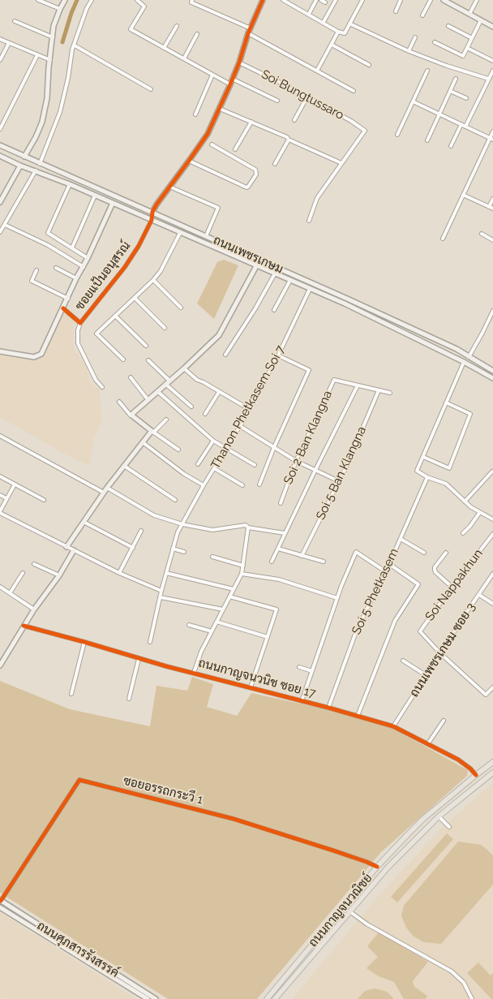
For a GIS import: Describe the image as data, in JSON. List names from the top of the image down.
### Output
{
  "streets": {
    "main road": ["ถนนกาญจนวณิชย์"],
    "street": [
      "Soi Bungtussaro",
      "ถนนเพชรเกษม",
      "ซอยแป้นอนุสรณ์",
      "Thanon Phetkasem Soi 7",
      "Soi 2 Ban Klangna",
      "Soi 5 Ban Klangna",
      "Soi Nappakhun",
      "Soi 5 Phetkasem",
      "ถนนเพชรเกษม ซอย 3",
      "ถนนกาญจนวนิช ซอย 17",
      "ซอยอรรถกระวี 1",
      "ถนนศุภสารรังสรรค์"
    ]
  },
  "crossings": [
    ["ถนนเพชรเกษม", "ซอยแป้นอนุสรณ์"],
    ["ถนนเพชรเกษม", "Thanon Phetkasem Soi 7"],
    ["Soi 2 Ban Klangna", "Soi 5 Ban Klangna"],
    ["Soi Nappakhun", "ถนนเพชรเกษม ซอย 3"],
    ["Soi 5 Phetkasem", "ถนนกาญจนวนิช ซอย 17"],
    ["ถนนเพชรเกษม ซอย 3", "ถนนกาญจนวนิช ซอย 17"],
    ["ถนนกาญจนวนิช ซอย 17", "ถนนกาญจนวณิชย์"],
    ["ซอยอรรถกระวี 1", "ถนนกาญจนวณิชย์"],
    ["ซอยอรรถกระวี 1", "ถนนศุภสารรังสรรค์"]
  ]
}
